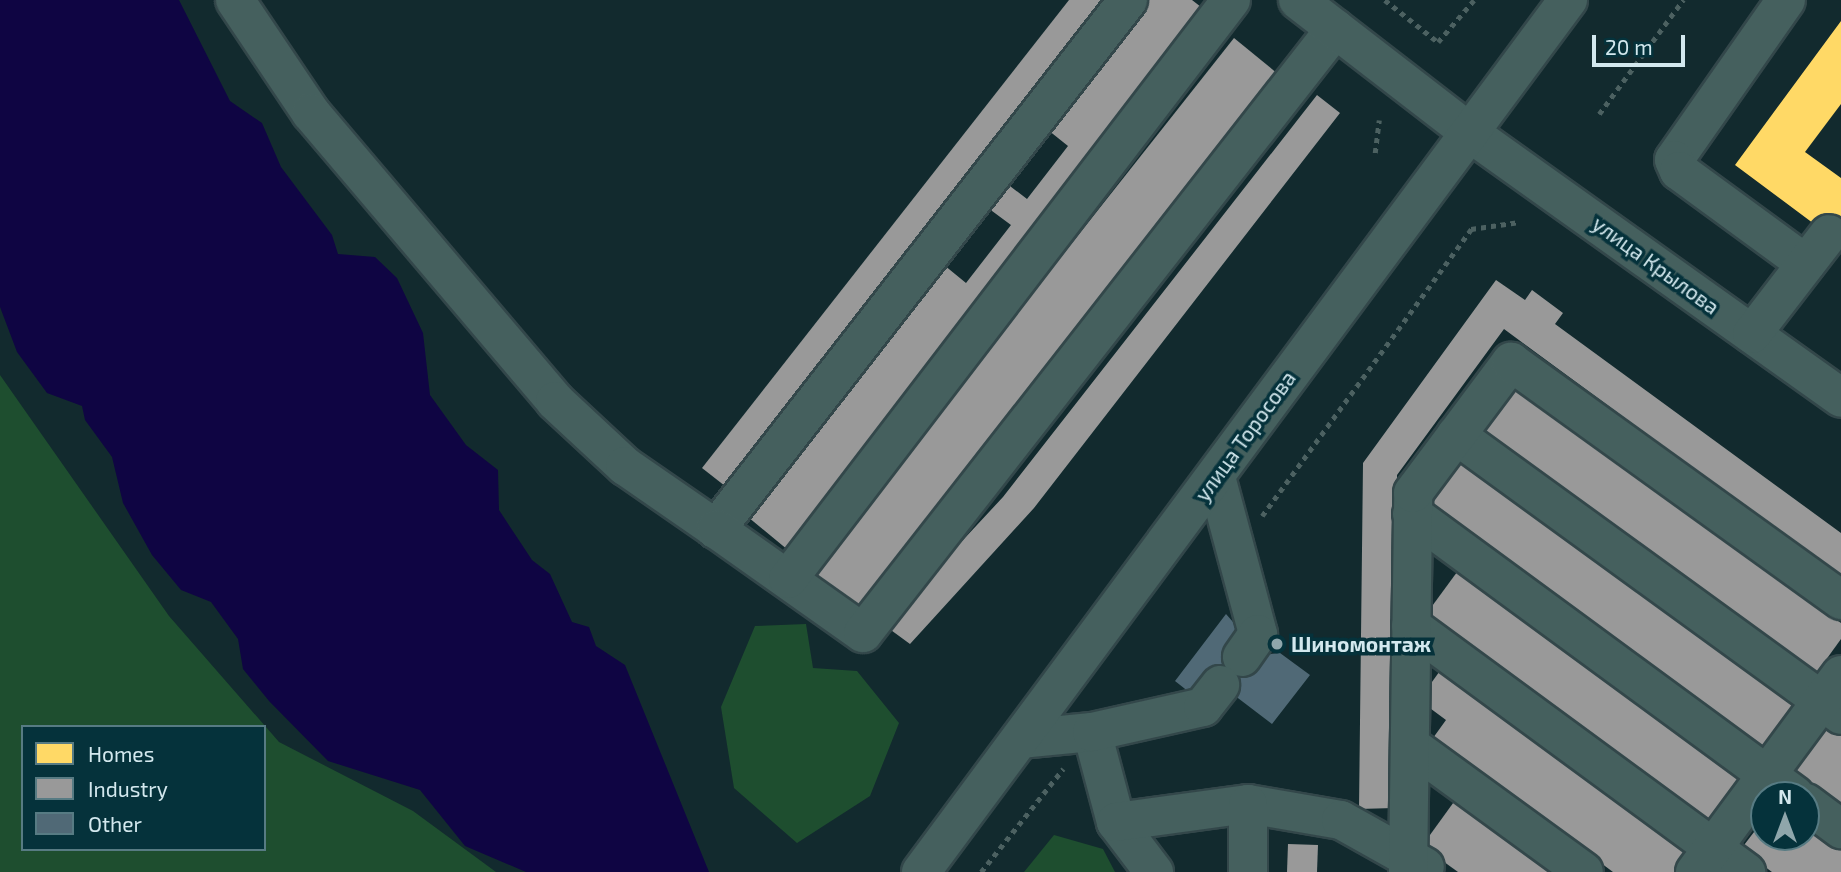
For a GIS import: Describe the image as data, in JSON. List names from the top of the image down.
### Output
{
  "streets": {
    "street": ["улица Крылова", "улица Торосова"]
  },
  "crossings": [
    ["улица Крылова", "улица Торосова"]
  ],
  "places": ["Шиномонтаж"],
  "legend": ["Homes", "Industry", "Other"],
  "scale_bar": "20 m",
  "north": "top"
}
